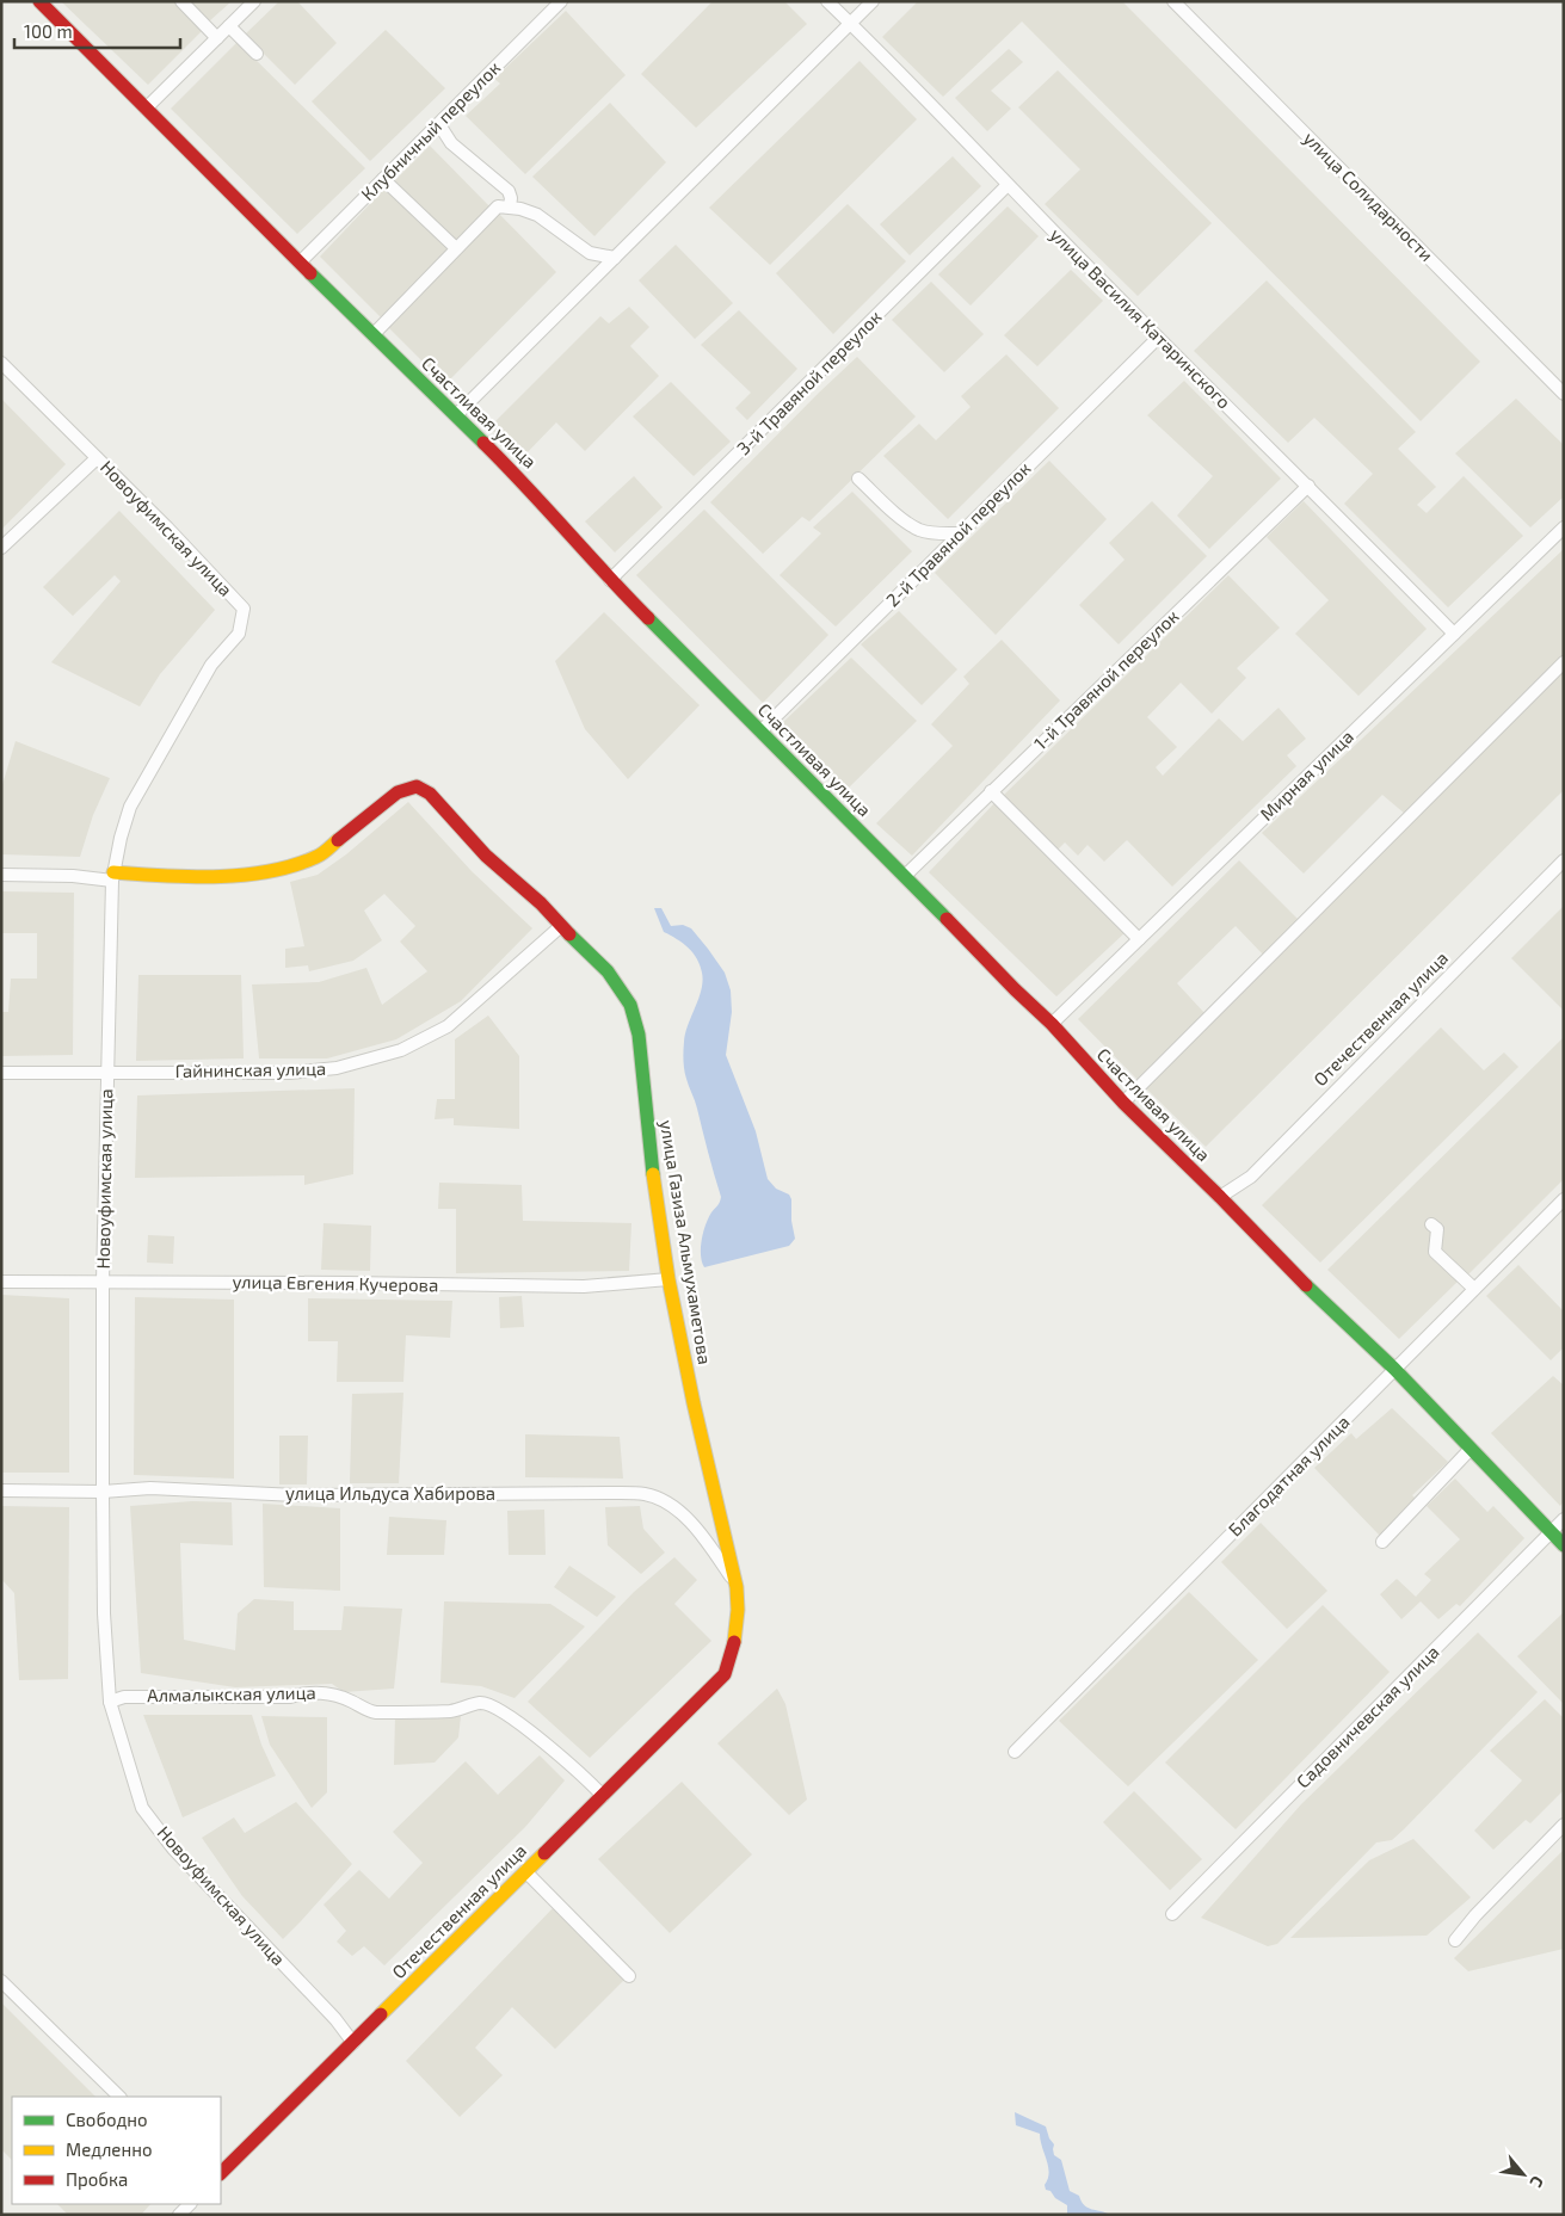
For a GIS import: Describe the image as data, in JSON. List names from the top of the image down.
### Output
{
  "streets": {
    "street": [
      "Клубничный переулок",
      "улица Солидарности",
      "улица Василия Катаринского",
      "3-й Травяной переулок",
      "Счастливая улица",
      "Новоуфимская улица",
      "2-й Травяной переулок",
      "1-й Травяной переулок",
      "Мирная улица",
      "Отечественная улица",
      "Гайнинская улица",
      "улица Газиза Альмухаметова",
      "улица Евгения Кучерова",
      "Благодатная улица",
      "улица Ильдуса Хабирова",
      "Алмалыкская улица",
      "Садовничевская улица"
    ]
  },
  "crossings": [
    ["Клубничный переулок", "Счастливая улица"],
    ["улица Василия Катаринского", "3-й Травяной переулок"],
    ["улица Василия Катаринского", "2-й Травяной переулок"],
    ["улица Василия Катаринского", "1-й Травяной переулок"],
    ["улица Василия Катаринского", "Мирная улица"],
    ["3-й Травяной переулок", "Счастливая улица"],
    ["Счастливая улица", "2-й Травяной переулок"],
    ["Счастливая улица", "1-й Травяной переулок"],
    ["Счастливая улица", "Мирная улица"],
    ["Счастливая улица", "Отечественная улица"],
    ["Счастливая улица", "Благодатная улица"],
    ["Счастливая улица", "Садовничевская улица"],
    ["Новоуфимская улица", "Отечественная улица"],
    ["Новоуфимская улица", "Гайнинская улица"],
    ["Новоуфимская улица", "улица Газиза Альмухаметова"],
    ["Новоуфимская улица", "улица Евгения Кучерова"],
    ["Новоуфимская улица", "улица Ильдуса Хабирова"],
    ["Новоуфимская улица", "Алмалыкская улица"],
    ["Отечественная улица", "улица Газиза Альмухаметова"],
    ["Отечественная улица", "Алмалыкская улица"],
    ["Гайнинская улица", "улица Газиза Альмухаметова"],
    ["улица Газиза Альмухаметова", "улица Евгения Кучерова"],
    ["улица Газиза Альмухаметова", "улица Ильдуса Хабирова"]
  ],
  "legend": ["Свободно", "Медленно", "Пробка"],
  "scale_bar": "100 m",
  "north": "bottom right"
}
